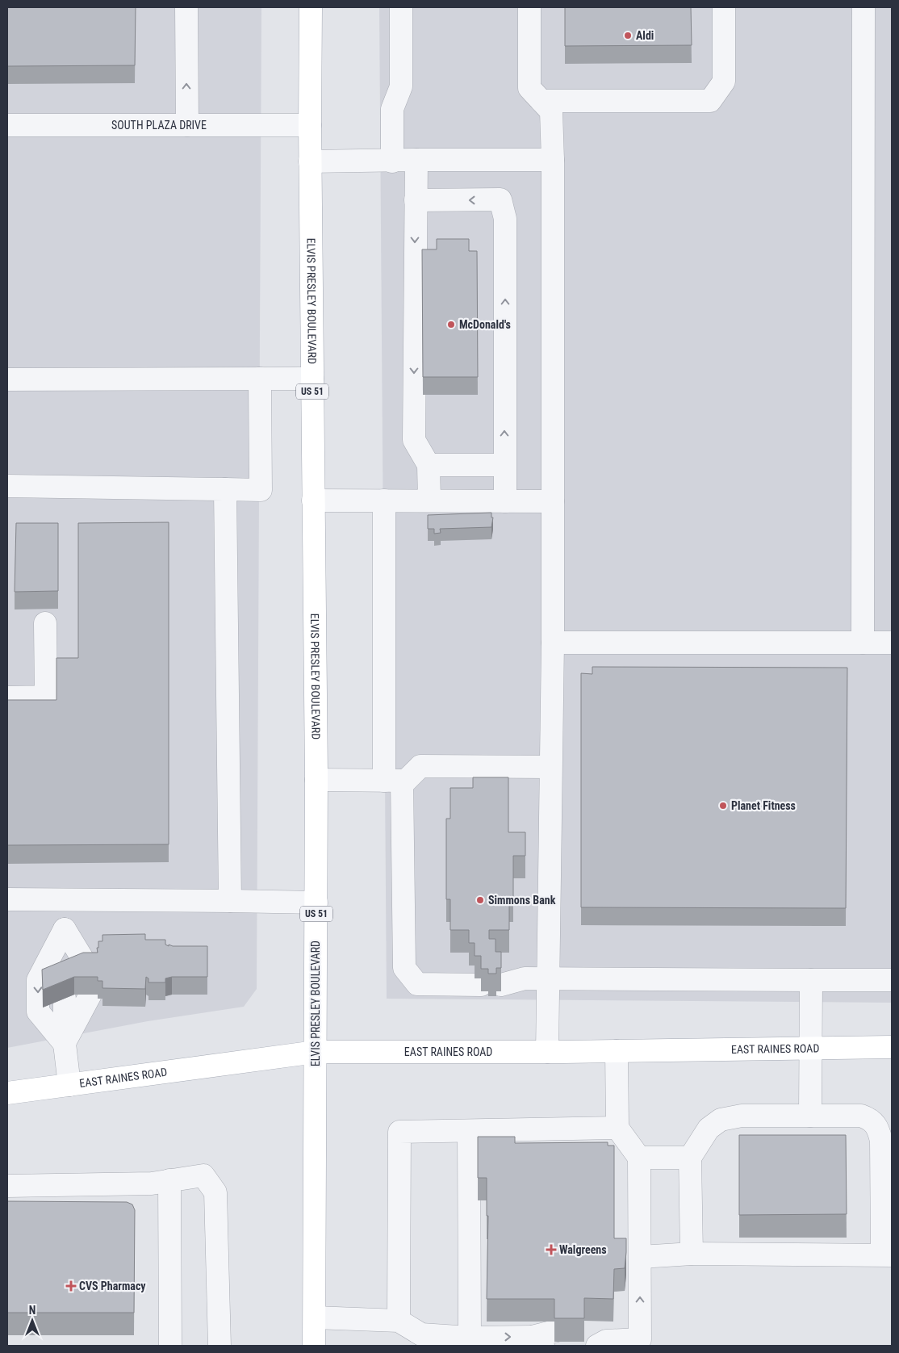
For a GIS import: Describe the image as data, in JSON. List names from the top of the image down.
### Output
{
  "streets": {
    "main road": ["ELVIS PRESLEY BOULEVARD", "US 51", "EAST RAINES ROAD"],
    "street": ["SOUTH PLAZA DRIVE"]
  },
  "crossings": [
    ["SOUTH PLAZA DRIVE", "ELVIS PRESLEY BOULEVARD"],
    ["ELVIS PRESLEY BOULEVARD", "EAST RAINES ROAD"]
  ],
  "places": {
    "other": [
      "Aldi",
      "McDonald's",
      "Planet Fitness",
      "Simmons Bank"
    ],
    "health": ["Walgreens", "CVS Pharmacy"]
  },
  "north": "top"
}
